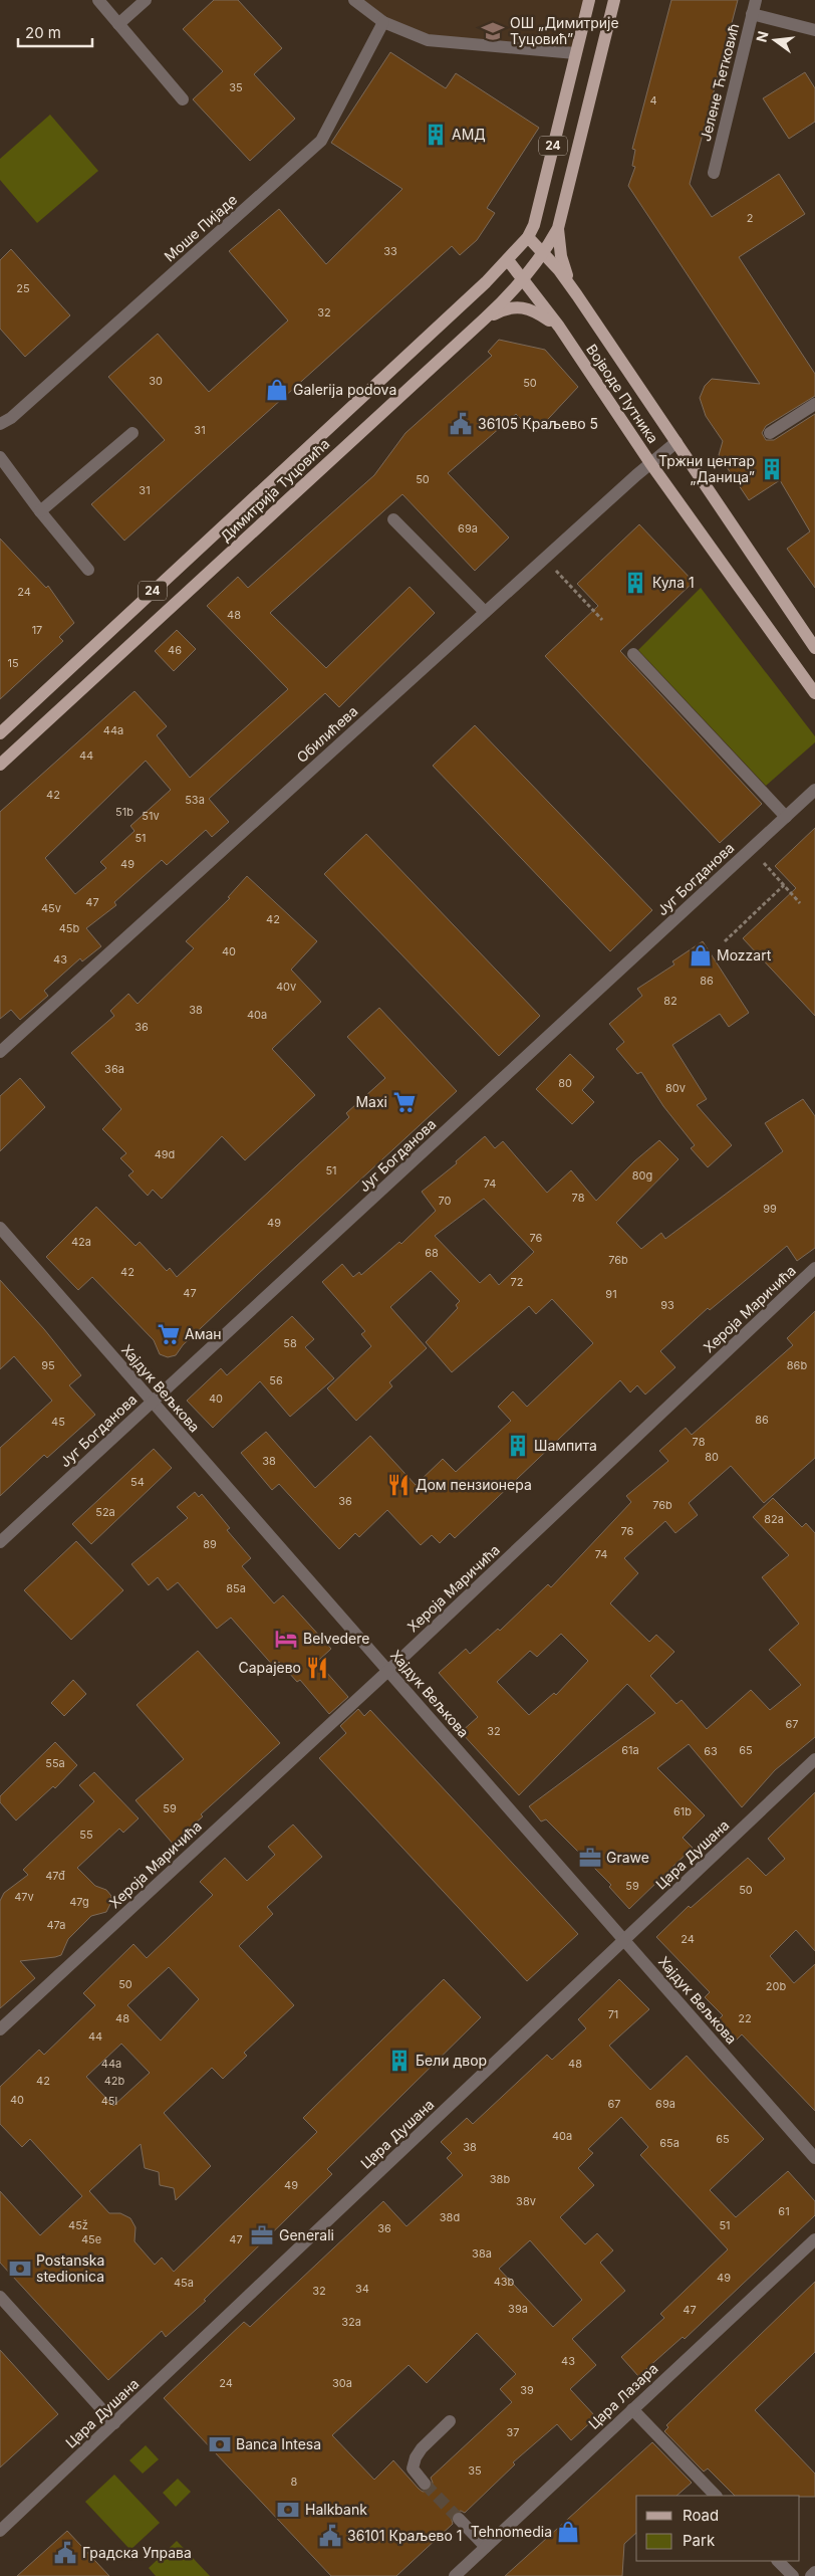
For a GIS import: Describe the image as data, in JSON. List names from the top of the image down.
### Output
{
  "streets": {
    "main road": ["24", "Војводе Путника", "Димитрија Туцовића"],
    "street": [
      "Јелене Ћетковић",
      "Моше Пијаде",
      "Обилићева",
      "Југ Богданова",
      "Хероја Маричића",
      "Хајдук Вељкова",
      "Цара Душана",
      "Цара Лазара"
    ]
  },
  "crossings": [
    ["24", "Војводе Путника"],
    ["24", "Димитрија Туцовића"],
    ["Војводе Путника", "Димитрија Туцовића"],
    ["Војводе Путника", "Обилићева"],
    ["Југ Богданова", "Хајдук Вељкова"],
    ["Хероја Маричића", "Хајдук Вељкова"],
    ["Хајдук Вељкова", "Цара Душана"]
  ],
  "places": {
    "school or university": ["ОШ „Димитрије Туцовић”"],
    "building": [
      "АМД",
      "Тржни центар „Даница”",
      "Кула 1",
      "Шампита",
      "Бели двор"
    ],
    "shop": ["Galerija podova", "Mozzart", "Tehnomedia"],
    "public building": ["36105 Краљево 5", "36101 Краљево 1", "Градска Управа"],
    "supermarket": ["Maxi", "Аман"],
    "restaurant": ["Дом пензионера", "Сарајево"],
    "hotel": ["Belvedere"],
    "office": ["Grawe", "Generali"],
    "bank": ["Postanska stedionica", "Banca Intesa", "Halkbank"]
  },
  "house_numbers": [
    "35",
    "4",
    "2",
    "33",
    "25",
    "32",
    "30",
    "50",
    "31",
    "50",
    "31",
    "69a",
    "24",
    "48",
    "17",
    "46",
    "15",
    "44a",
    "44",
    "42",
    "53a",
    "51b",
    "51v",
    "51",
    "49",
    "47",
    "45v",
    "42",
    "45b",
    "40",
    "43",
    "86",
    "40v",
    "82",
    "38",
    "40a",
    "36",
    "36a",
    "80",
    "80v",
    "49d",
    "51",
    "80g",
    "74",
    "78",
    "70",
    "99",
    "49",
    "76",
    "42a",
    "68",
    "76b",
    "42",
    "72",
    "47",
    "91",
    "93",
    "58",
    "95",
    "86b",
    "56",
    "40",
    "86",
    "45",
    "78",
    "80",
    "38",
    "54",
    "36",
    "76b",
    "52a",
    "82a",
    "76",
    "89",
    "74",
    "85a",
    "67",
    "32",
    "61a",
    "65",
    "63",
    "55a",
    "59",
    "61b",
    "55",
    "47đ",
    "59",
    "50",
    "47v",
    "47g",
    "47a",
    "24",
    "50",
    "20b",
    "71",
    "48",
    "22",
    "44",
    "44a",
    "48",
    "42",
    "42b",
    "40",
    "45l",
    "67",
    "69a",
    "40a",
    "65",
    "65a",
    "38",
    "38b",
    "49",
    "38v",
    "61",
    "38d",
    "45ž",
    "51",
    "36",
    "45e",
    "47",
    "38a",
    "49",
    "43b",
    "45a",
    "34",
    "32",
    "39a",
    "47",
    "32a",
    "43",
    "24",
    "30a",
    "39",
    "37",
    "35",
    "8"
  ],
  "legend": ["Road", "Park"],
  "scale_bar": "20 m",
  "north": "left"
}
